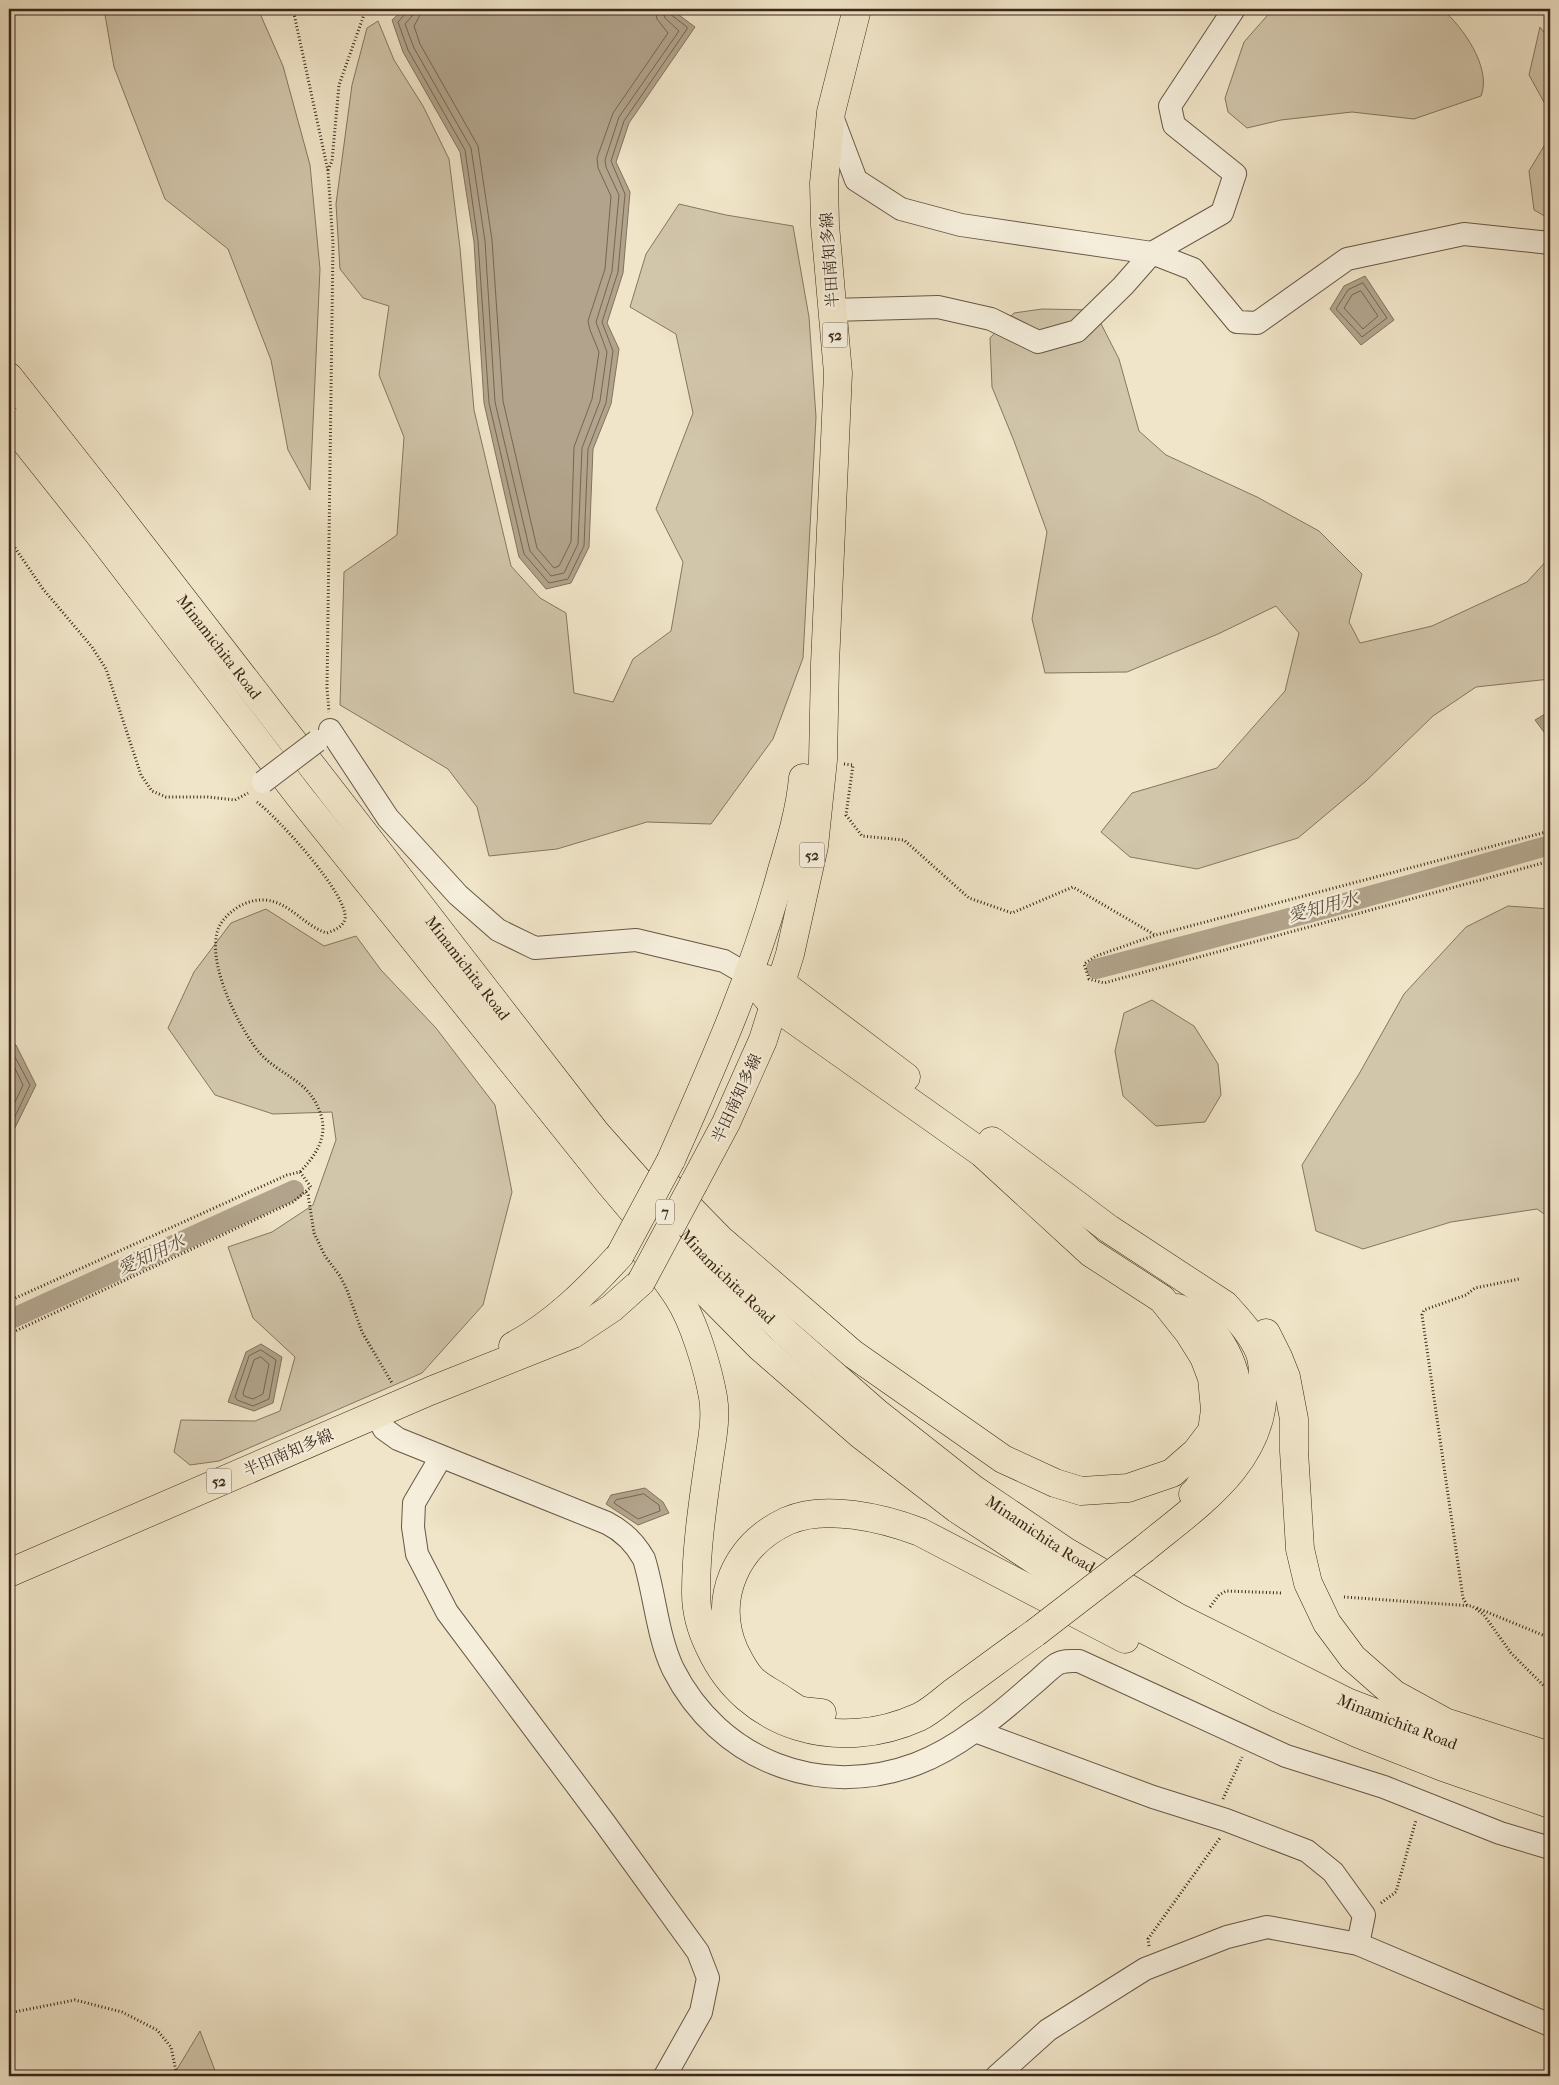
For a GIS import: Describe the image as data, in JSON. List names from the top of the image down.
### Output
{
  "streets": {
    "main road": [
      "半田南知多線",
      "52",
      "Minamichita Road",
      "7"
    ]
  },
  "water": ["愛知用水"]
}
